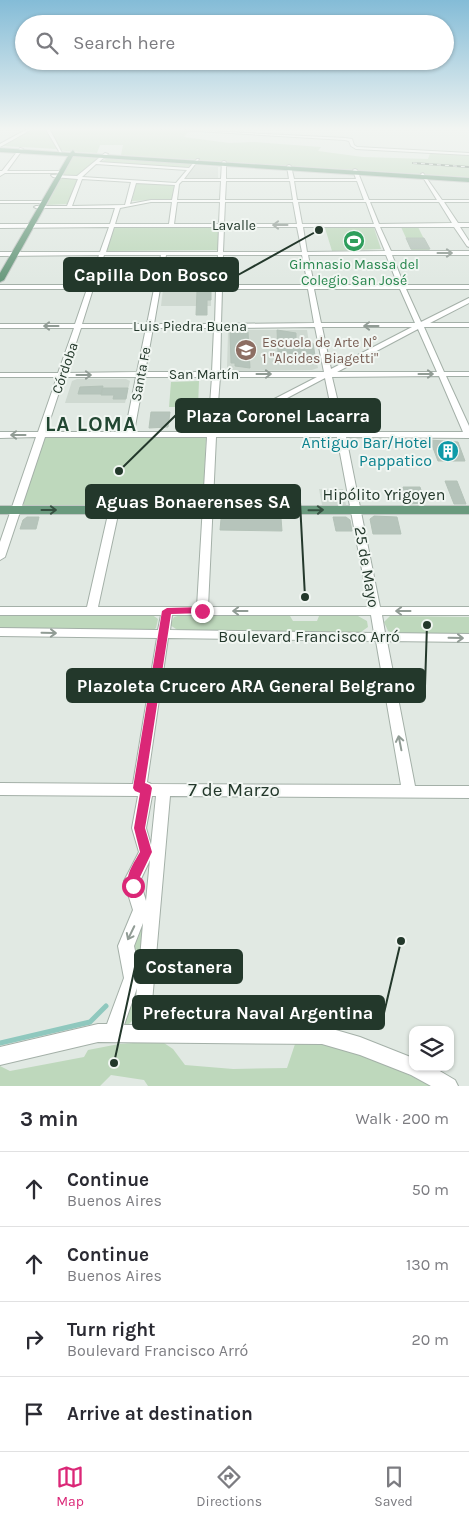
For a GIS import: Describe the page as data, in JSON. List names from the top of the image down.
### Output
{
  "streets": {
    "main road": ["Hipólito Yrigoyen"],
    "street": [
      "Lavalle",
      "Luis Piedra Buena",
      "Córdoba",
      "Santa Fe",
      "San Martín",
      "25 de Mayo",
      "Boulevard Francisco Arró",
      "7 de Marzo"
    ]
  },
  "crossings": [
    ["Lavalle", "Córdoba"],
    ["Lavalle", "25 de Mayo"],
    ["Luis Piedra Buena", "Córdoba"],
    ["Luis Piedra Buena", "Santa Fe"],
    ["Luis Piedra Buena", "25 de Mayo"],
    ["Córdoba", "San Martín"],
    ["Córdoba", "Hipólito Yrigoyen"],
    ["Santa Fe", "San Martín"],
    ["San Martín", "25 de Mayo"],
    ["Hipólito Yrigoyen", "25 de Mayo"],
    ["25 de Mayo", "Boulevard Francisco Arró"],
    ["25 de Mayo", "7 de Marzo"]
  ],
  "one_way": ["Hipólito Yrigoyen"],
  "districts": ["LA LOMA"],
  "places": {
    "other": [
      "Capilla Don Bosco",
      "Plaza Coronel Lacarra",
      "Aguas Bonaerenses SA",
      "Plazoleta Crucero ARA General Belgrano",
      "Prefectura Naval Argentina",
      "Costanera"
    ],
    "sports": ["Gimnasio Massa del Colegio San José"],
    "school or university": ["Escuela de Arte N° 1 \"Alcides Biagetti\""],
    "building": ["Antiguo Bar/Hotel Pappatico"]
  },
  "page": {
    "search": "Search here",
    "heading": ["3 min", "Walk · 200 m"],
    "list": [
      ["Continue", "Buenos Aires", "50 m"],
      ["Continue", "Buenos Aires", "130 m"],
      ["Turn right", "Boulevard Francisco Arró", "20 m"],
      "Arrive at destination"
    ],
    "nav": ["Map", "Directions", "Saved"]
  }
}
